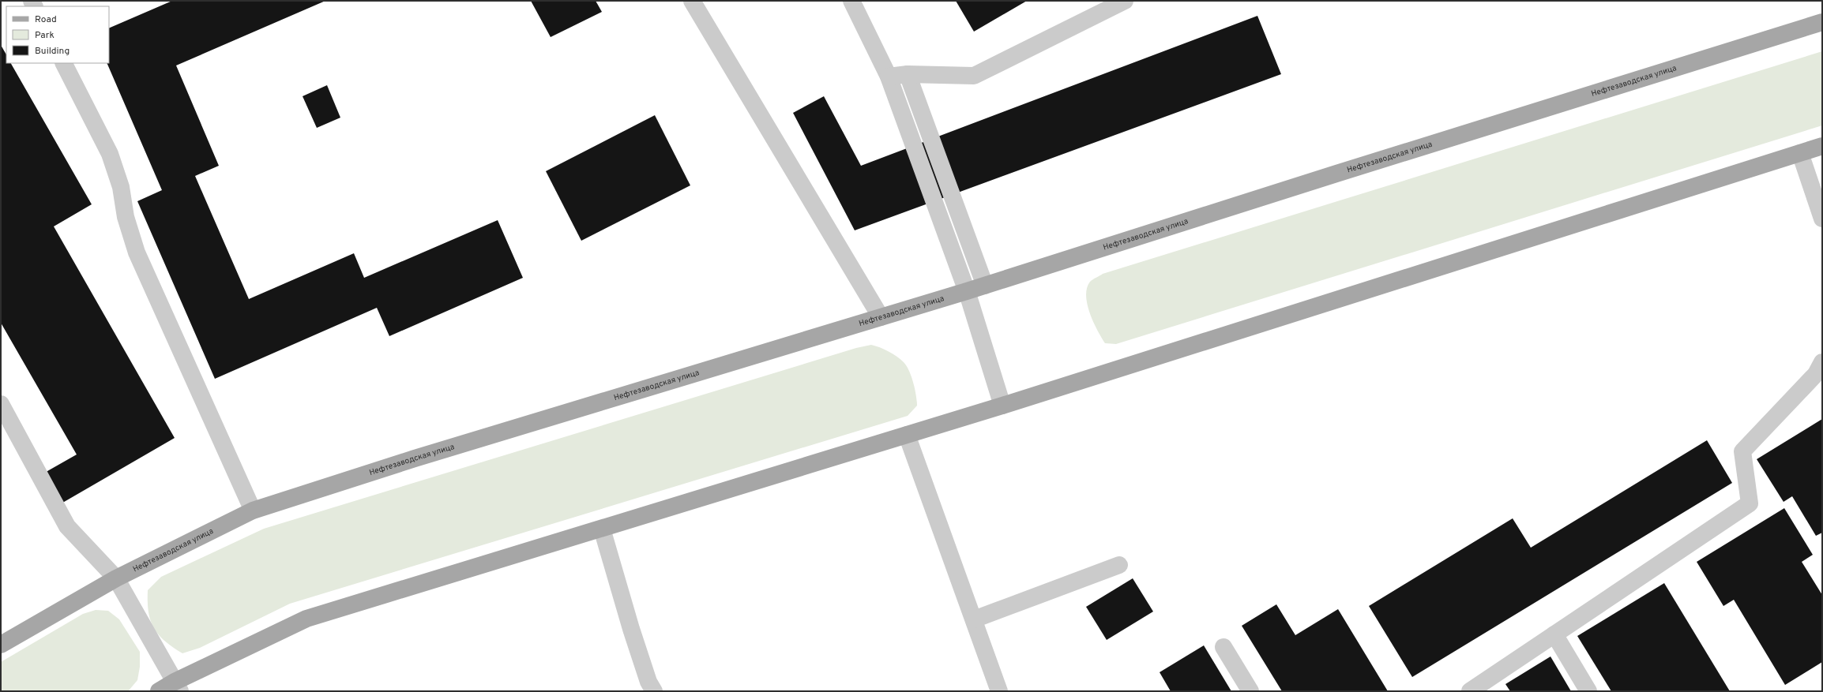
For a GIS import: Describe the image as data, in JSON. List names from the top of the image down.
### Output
{
  "streets": {
    "main road": ["Нефтезаводская улица"]
  },
  "legend": ["Road", "Park", "Building"]
}
